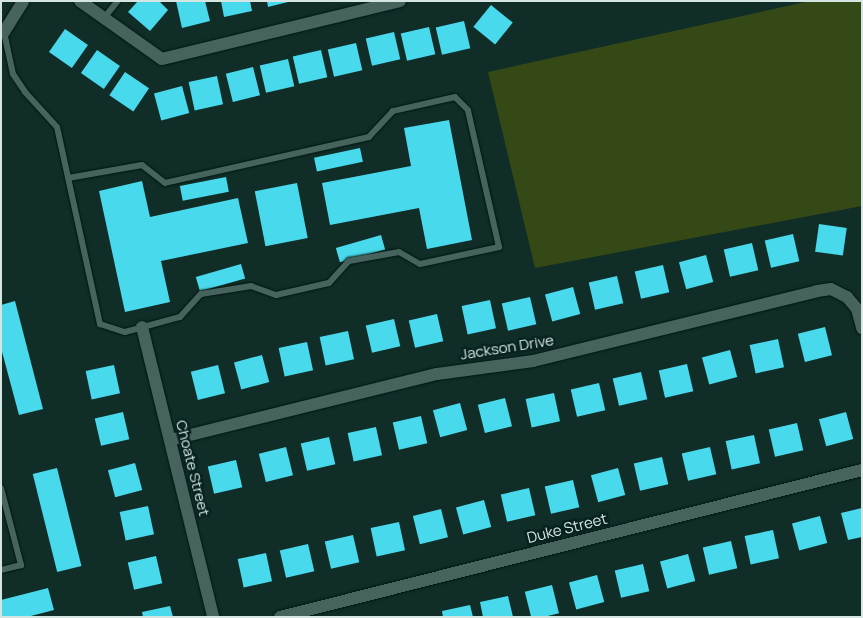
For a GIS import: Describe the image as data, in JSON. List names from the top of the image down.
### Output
{
  "streets": {
    "street": ["Jackson Drive", "Choate Street", "Duke Street"]
  },
  "crossings": [
    ["Jackson Drive", "Choate Street"]
  ]
}
